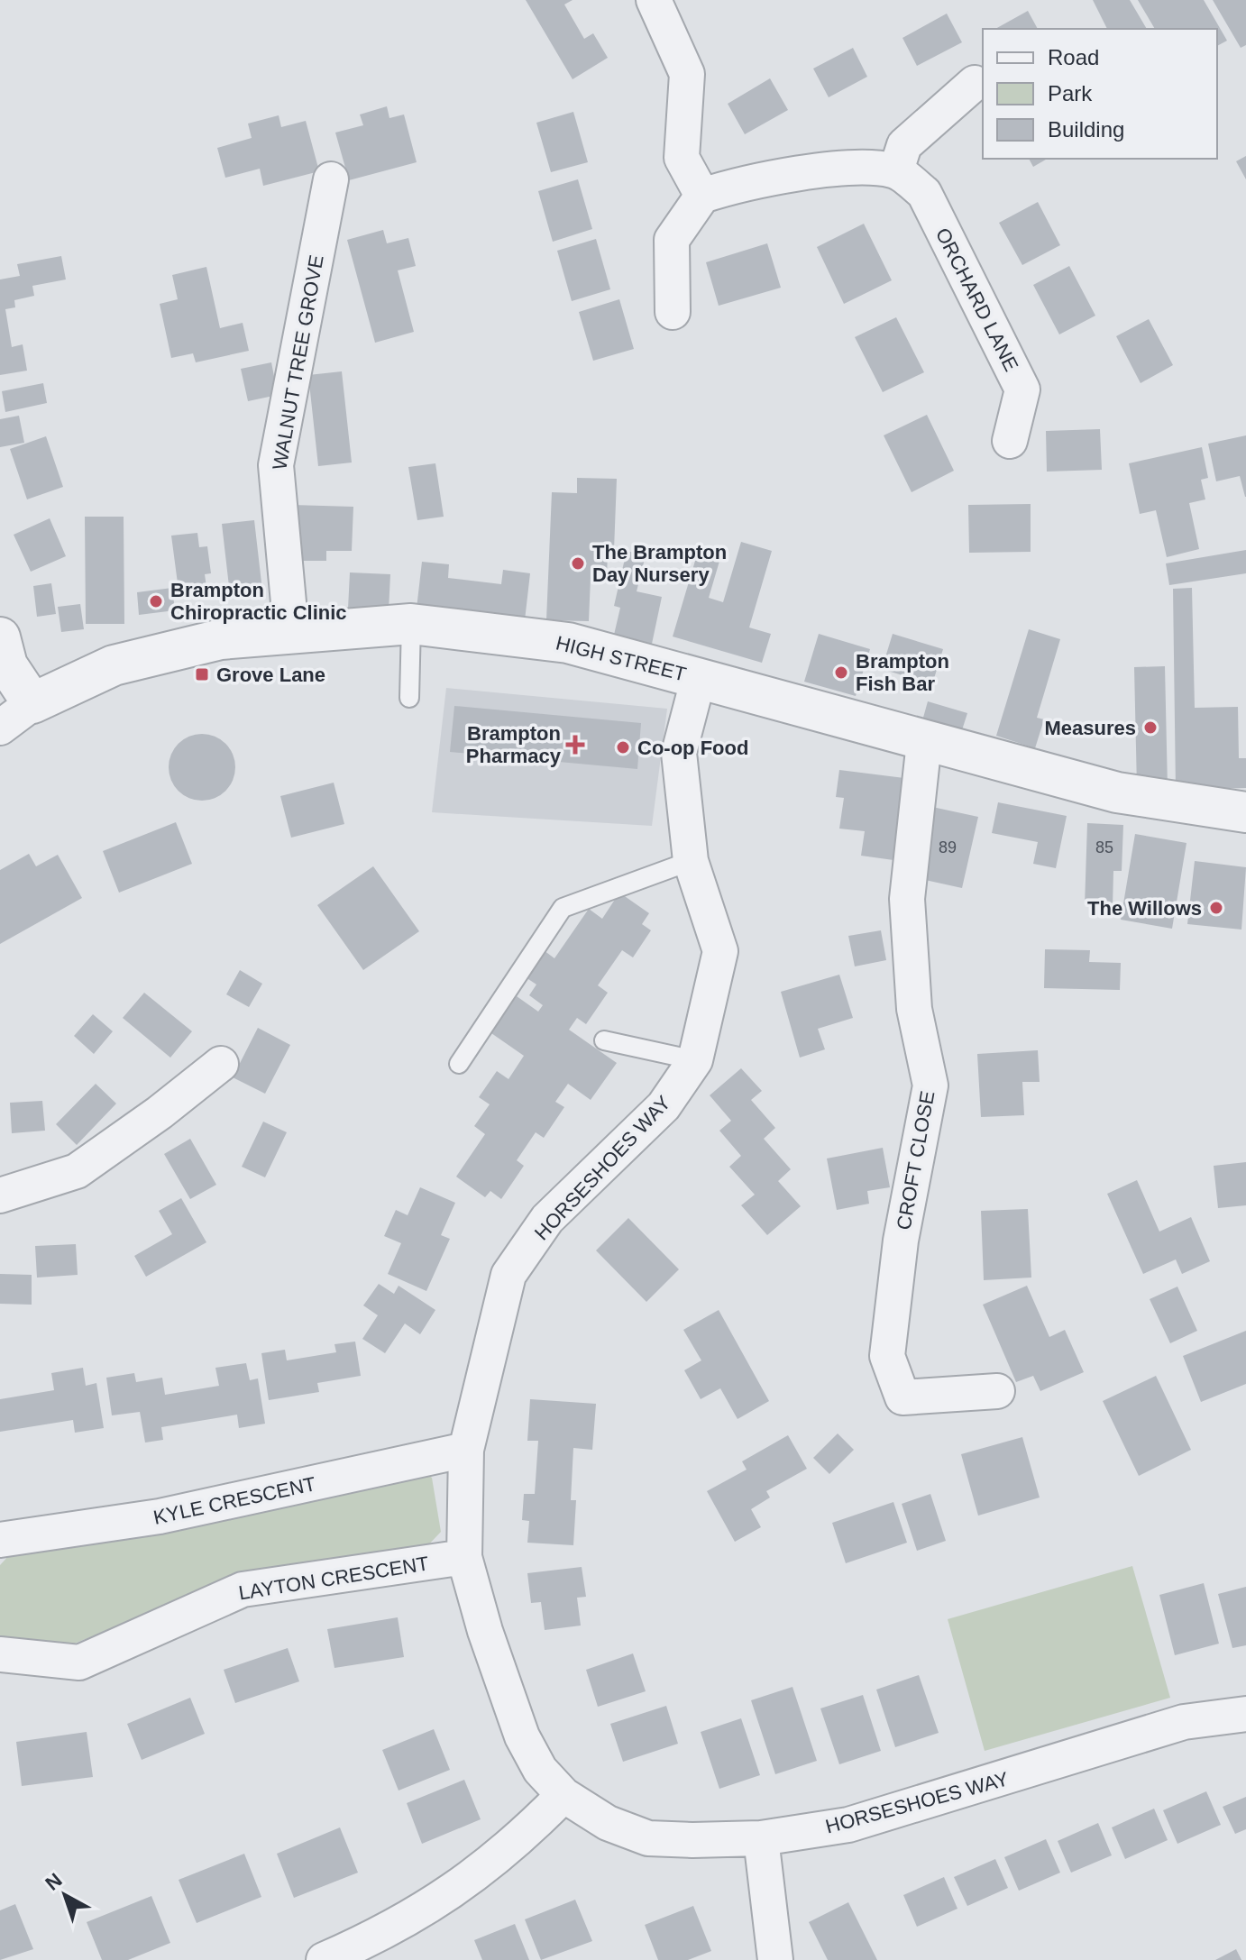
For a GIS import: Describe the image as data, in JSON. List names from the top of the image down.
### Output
{
  "streets": {
    "street": [
      "ORCHARD LANE",
      "WALNUT TREE GROVE",
      "HIGH STREET",
      "CROFT CLOSE",
      "HORSESHOES WAY",
      "KYLE CRESCENT",
      "LAYTON CRESCENT"
    ]
  },
  "crossings": [
    ["WALNUT TREE GROVE", "HIGH STREET"],
    ["HIGH STREET", "CROFT CLOSE"],
    ["HIGH STREET", "HORSESHOES WAY"],
    ["HORSESHOES WAY", "KYLE CRESCENT"],
    ["HORSESHOES WAY", "LAYTON CRESCENT"]
  ],
  "places": {
    "other": [
      "The Brampton Day Nursery",
      "Brampton Chiropractic Clinic",
      "Brampton Fish Bar",
      "Measures",
      "Co-op Food",
      "The Willows"
    ],
    "transit": ["Grove Lane"],
    "health": ["Brampton Pharmacy"]
  },
  "house_numbers": ["89", "85"],
  "legend": ["Road", "Park", "Building"],
  "north": "top left"
}
